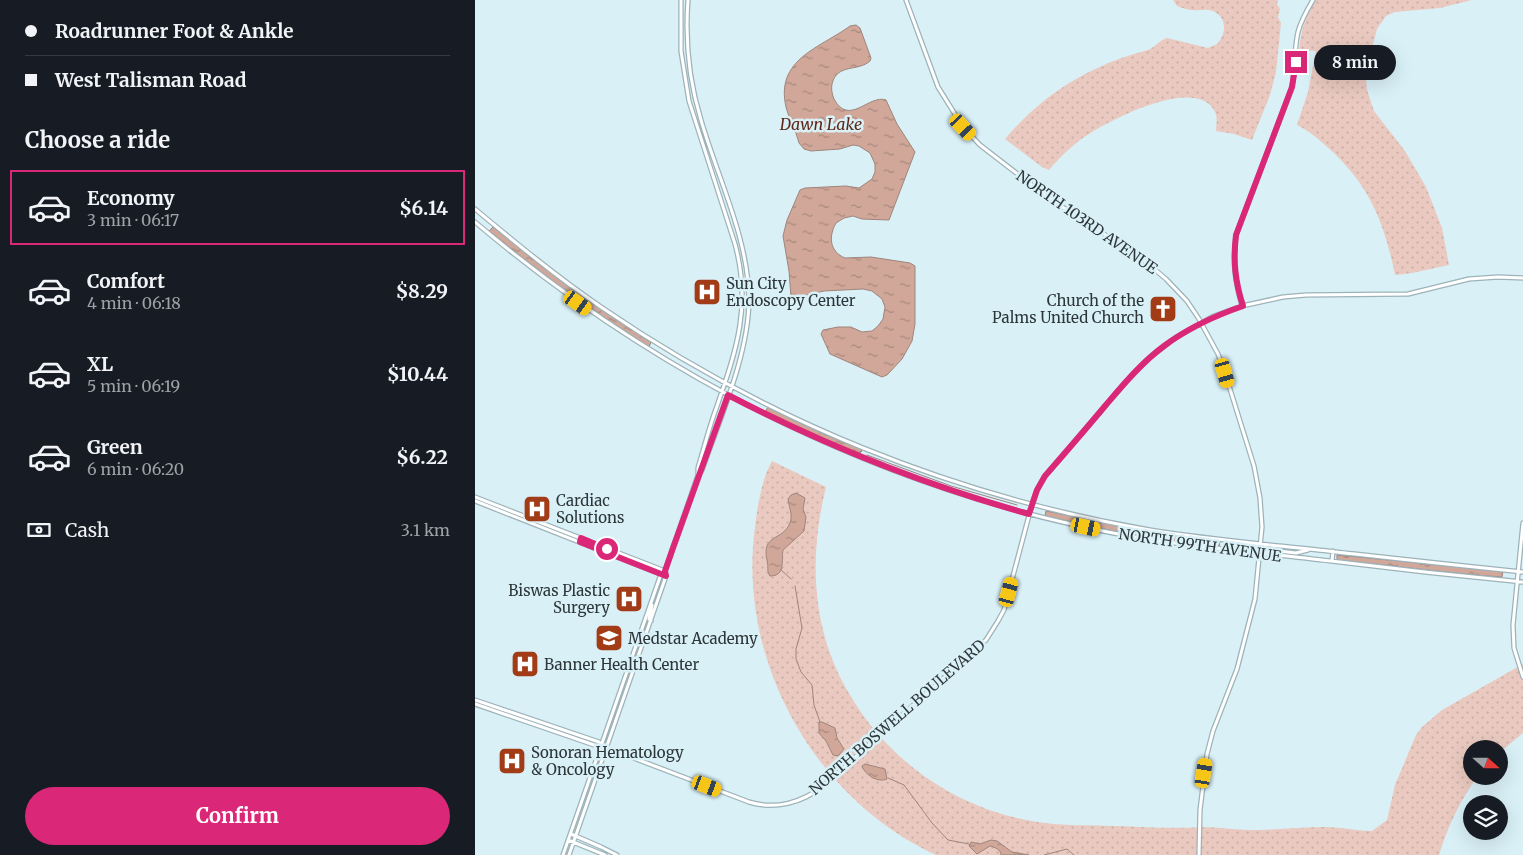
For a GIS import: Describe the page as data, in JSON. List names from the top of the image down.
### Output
{
  "streets": {
    "street": ["NORTH 103RD AVENUE", "NORTH 99TH AVENUE", "NORTH BOSWELL BOULEVARD"]
  },
  "crossings": [
    ["NORTH 103RD AVENUE", "NORTH 99TH AVENUE"],
    ["NORTH 103RD AVENUE", "NORTH BOSWELL BOULEVARD"],
    ["NORTH 99TH AVENUE", "NORTH BOSWELL BOULEVARD"]
  ],
  "water": ["Dawn Lake"],
  "places": {
    "hospital": [
      "Sun City Endoscopy Center",
      "Cardiac Solutions",
      "Biswas Plastic Surgery",
      "Banner Health Center",
      "Sonoran Hematology & Oncology"
    ],
    "church": ["Church of the Palms United Church"],
    "school or university": ["Medstar Academy"]
  },
  "north": "right",
  "page": {
    "banner": ["Roadrunner Foot & Ankle", "West Talisman Road"],
    "bubble": "8 min",
    "heading": "Choose a ride",
    "list": [
      {
        "name": "Economy",
        "note": "3 min · 06:17",
        "value": "$6.14"
      },
      {
        "name": "Comfort",
        "note": "4 min · 06:18",
        "value": "$8.29"
      },
      {
        "name": "XL",
        "note": "5 min · 06:19",
        "value": "$10.44"
      },
      {
        "name": "Green",
        "note": "6 min · 06:20",
        "value": "$6.22"
      }
    ],
    "pay": ["Cash", "3.1 km"],
    "buttons": "Confirm"
  }
}
